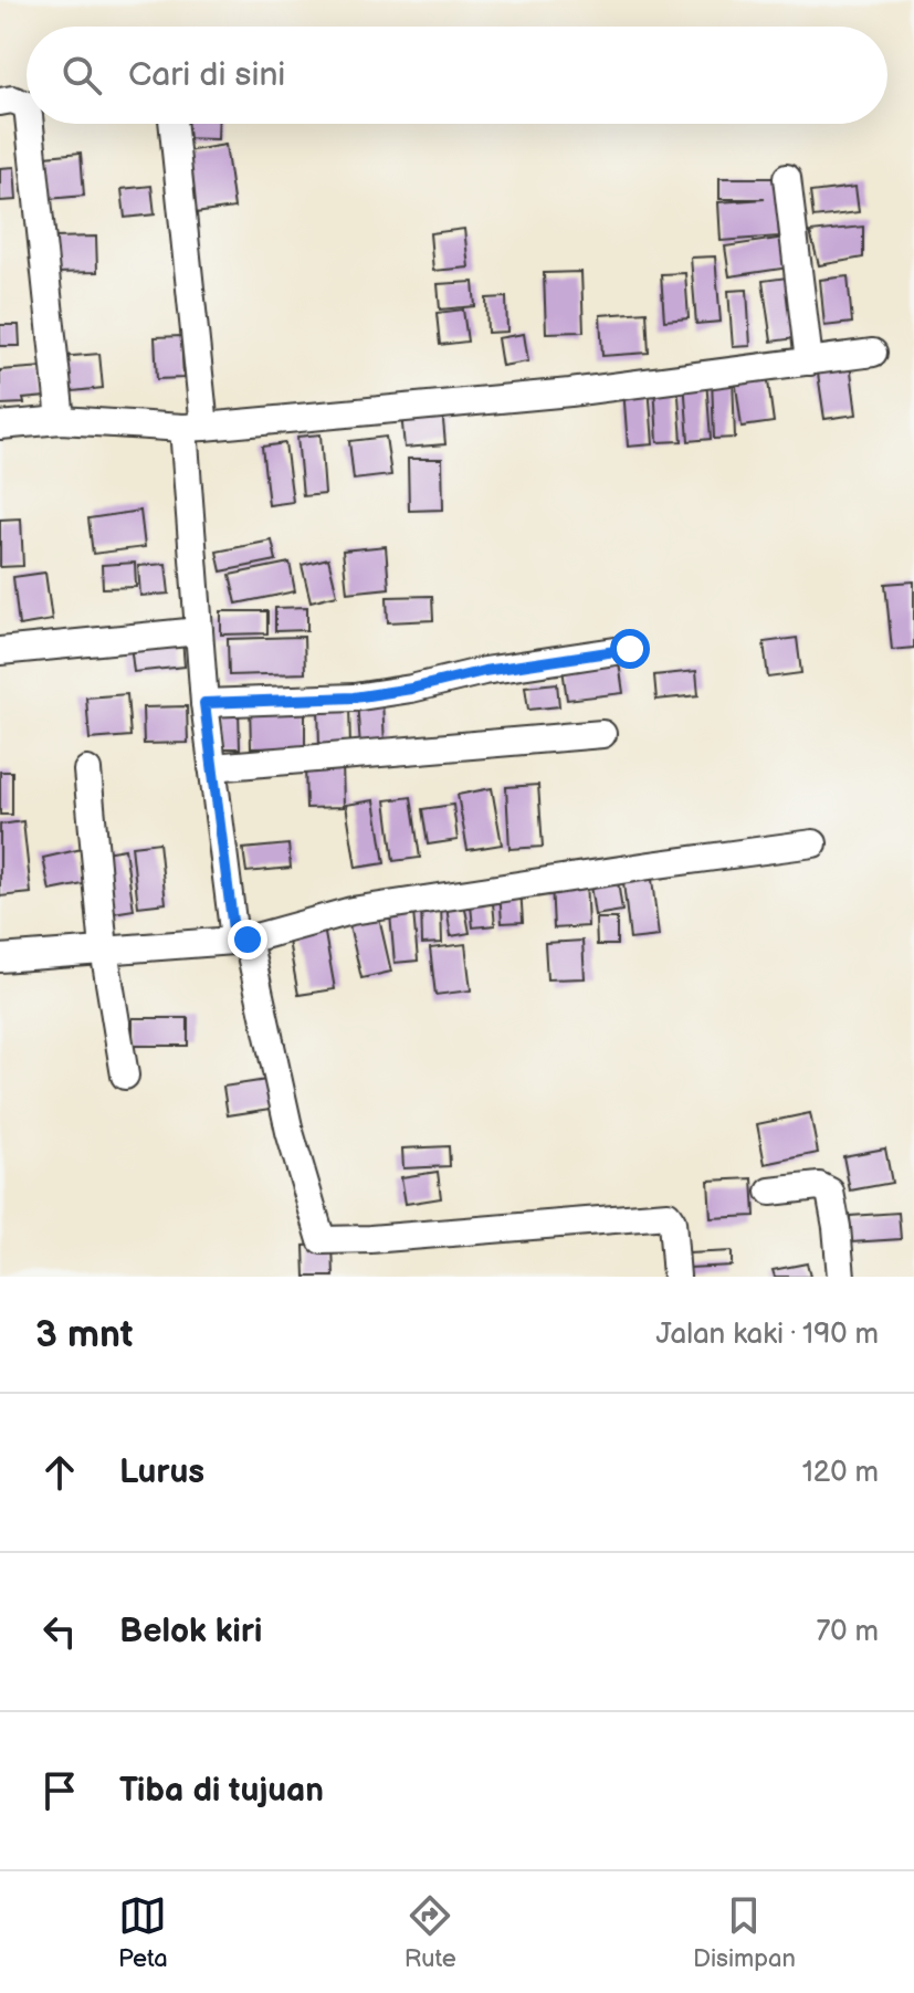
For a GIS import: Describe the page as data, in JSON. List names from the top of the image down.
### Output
{
  "page": {
    "search": "Cari di sini",
    "heading": ["3 mnt", "Jalan kaki · 190 m"],
    "list": [
      ["Lurus", "120 m"],
      ["Belok kiri", "70 m"],
      "Tiba di tujuan"
    ],
    "nav": ["Peta", "Rute", "Disimpan"]
  }
}
